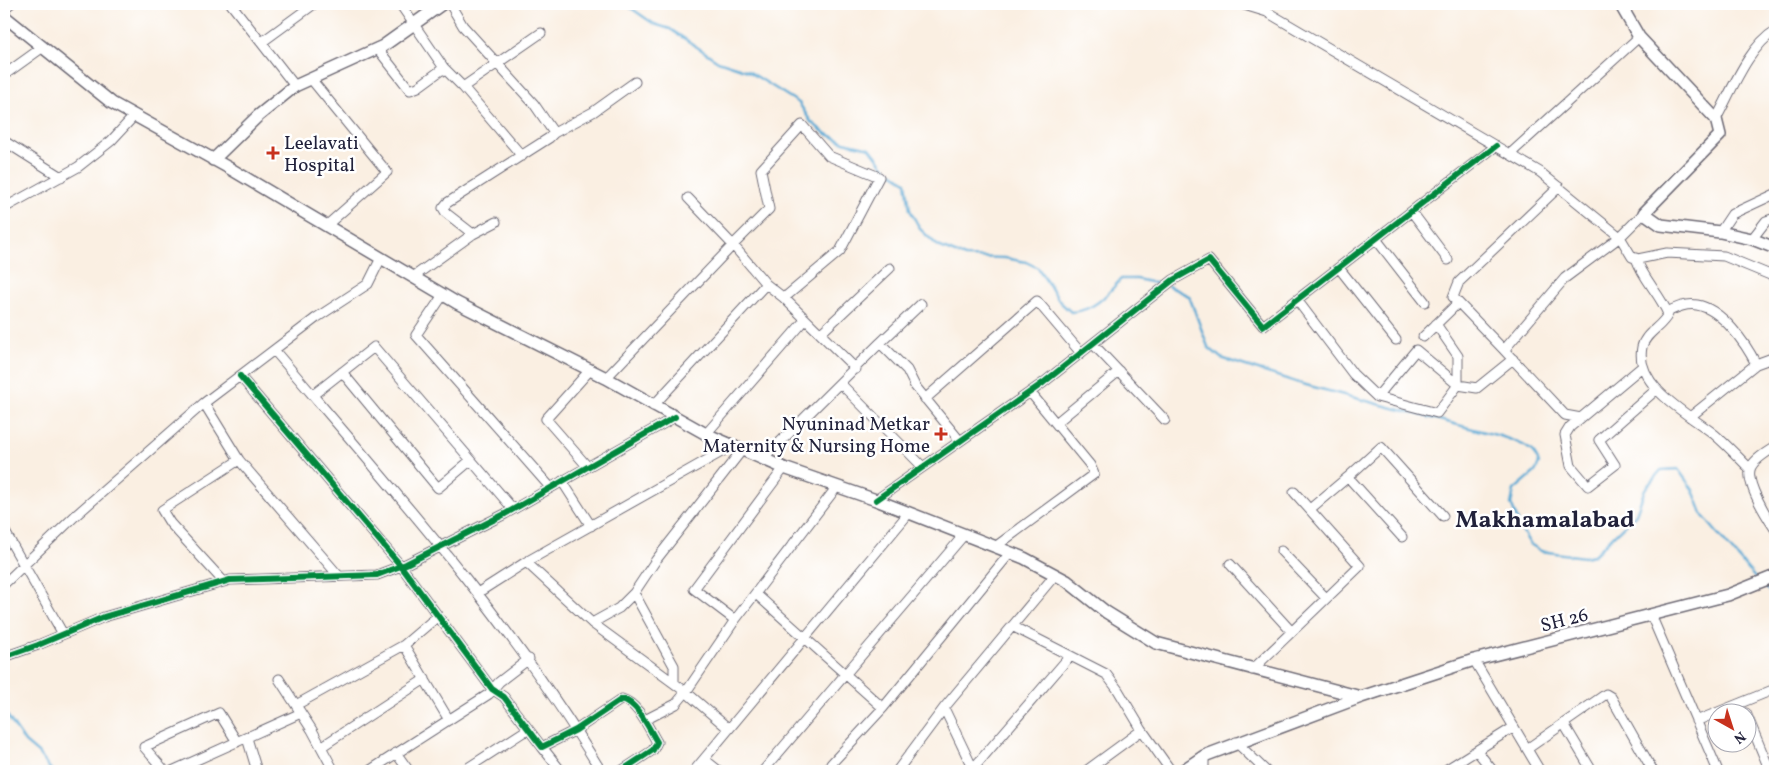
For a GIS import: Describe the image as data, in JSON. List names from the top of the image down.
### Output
{
  "streets": {
    "main road": ["SH 26"]
  },
  "districts": ["Makhamalabad"],
  "places": {
    "health": ["Leelavati Hospital", "Nyuninad Metkar Maternity & Nursing Home"]
  },
  "north": "bottom right"
}
